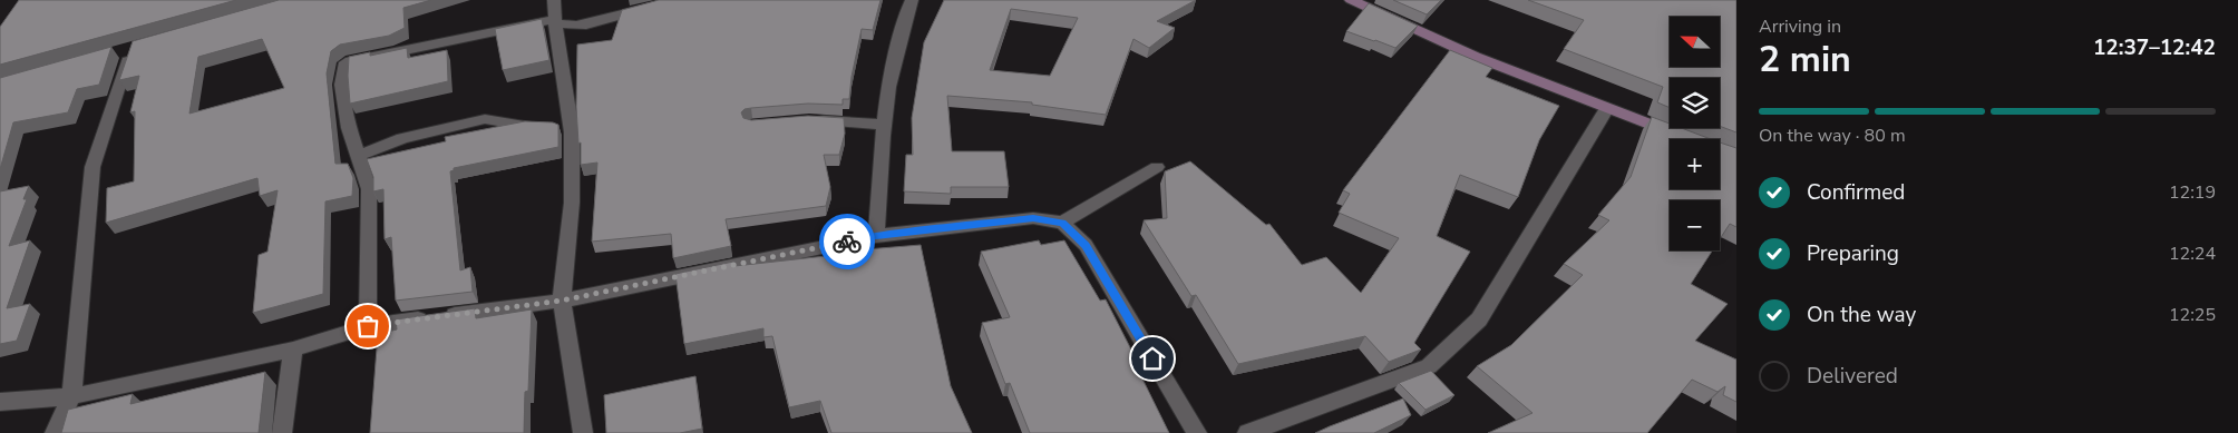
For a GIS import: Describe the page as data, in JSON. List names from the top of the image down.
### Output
{
  "north": "left",
  "page": {
    "heading": ["2 min", "Arriving in", "12:37–12:42"],
    "map_buttons": ["+", "−"],
    "bar": "On the way · 80 m",
    "list": [
      ["Confirmed", "12:19"],
      ["Preparing", "12:24"],
      ["On the way", "12:25"],
      "Delivered"
    ]
  }
}
